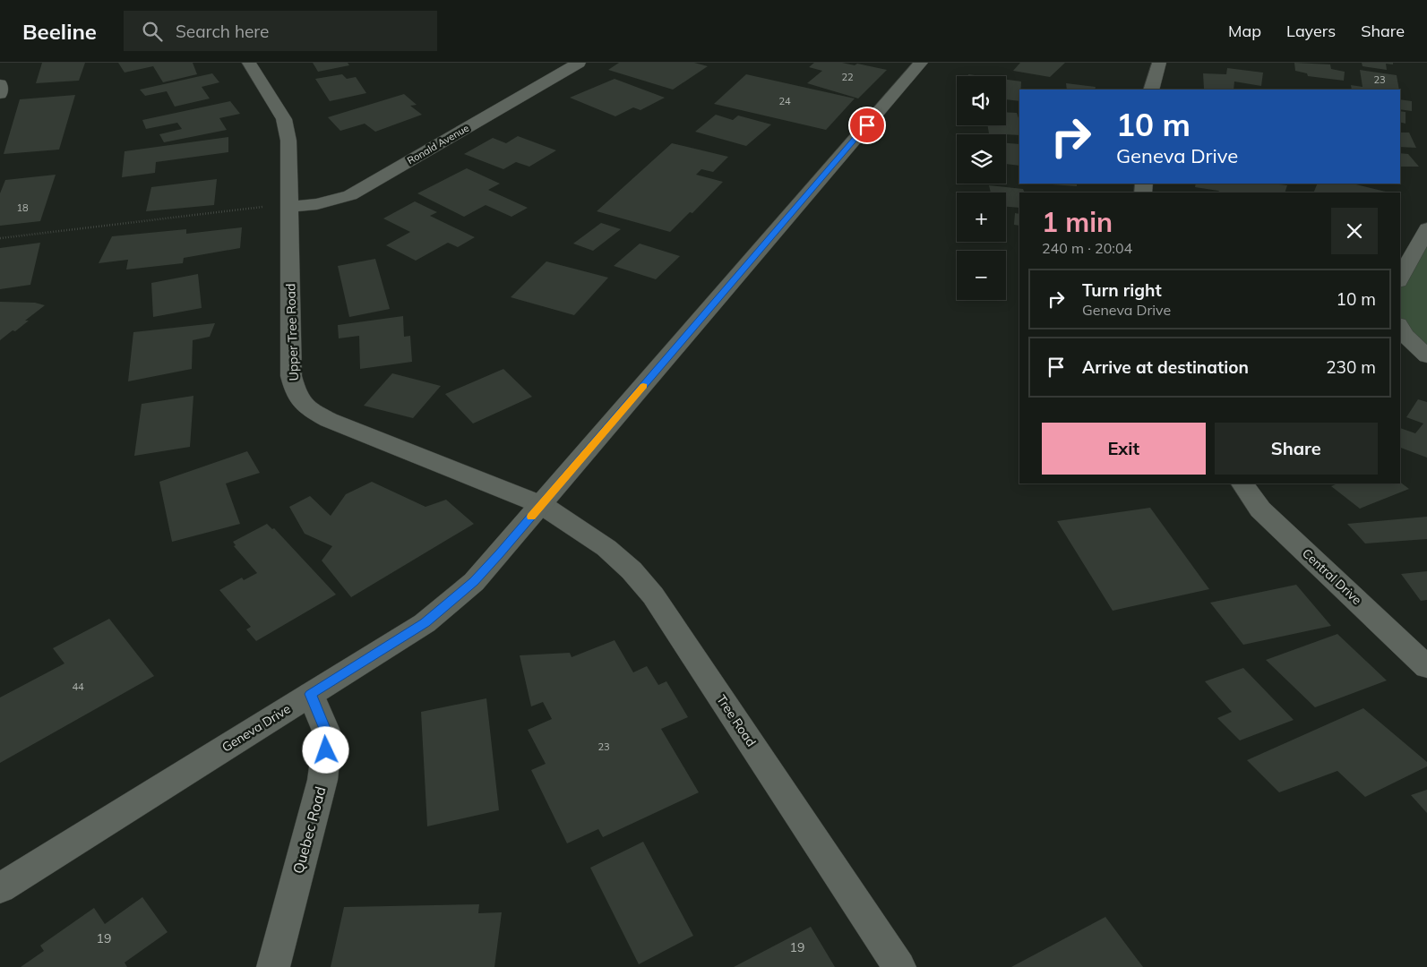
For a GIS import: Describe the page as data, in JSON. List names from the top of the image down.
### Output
{
  "streets": {
    "street": [
      "Ronald Avenue",
      "Upper Tree Road",
      "Central Drive",
      "Tree Road",
      "Geneva Drive",
      "Quebec Road"
    ]
  },
  "crossings": [
    ["Ronald Avenue", "Upper Tree Road"],
    ["Upper Tree Road", "Tree Road"],
    ["Upper Tree Road", "Geneva Drive"],
    ["Tree Road", "Geneva Drive"],
    ["Geneva Drive", "Quebec Road"]
  ],
  "house_numbers": [
    "22",
    "23",
    "24",
    "18",
    "44",
    "23",
    "19",
    "19"
  ],
  "page": {
    "header": "Beeline",
    "search": "Search here",
    "nav": ["Map", "Layers", "Share"],
    "map_buttons": ["+", "−"],
    "turn": ["10 m", "Geneva Drive"],
    "heading": ["1 min", "240 m · 20:04"],
    "list": [
      {
        "name": "Turn right",
        "note": "Geneva Drive",
        "value": "10 m"
      },
      {
        "name": "Arrive at destination",
        "value": "230 m"
      }
    ],
    "buttons": ["Exit", "Share"]
  }
}
